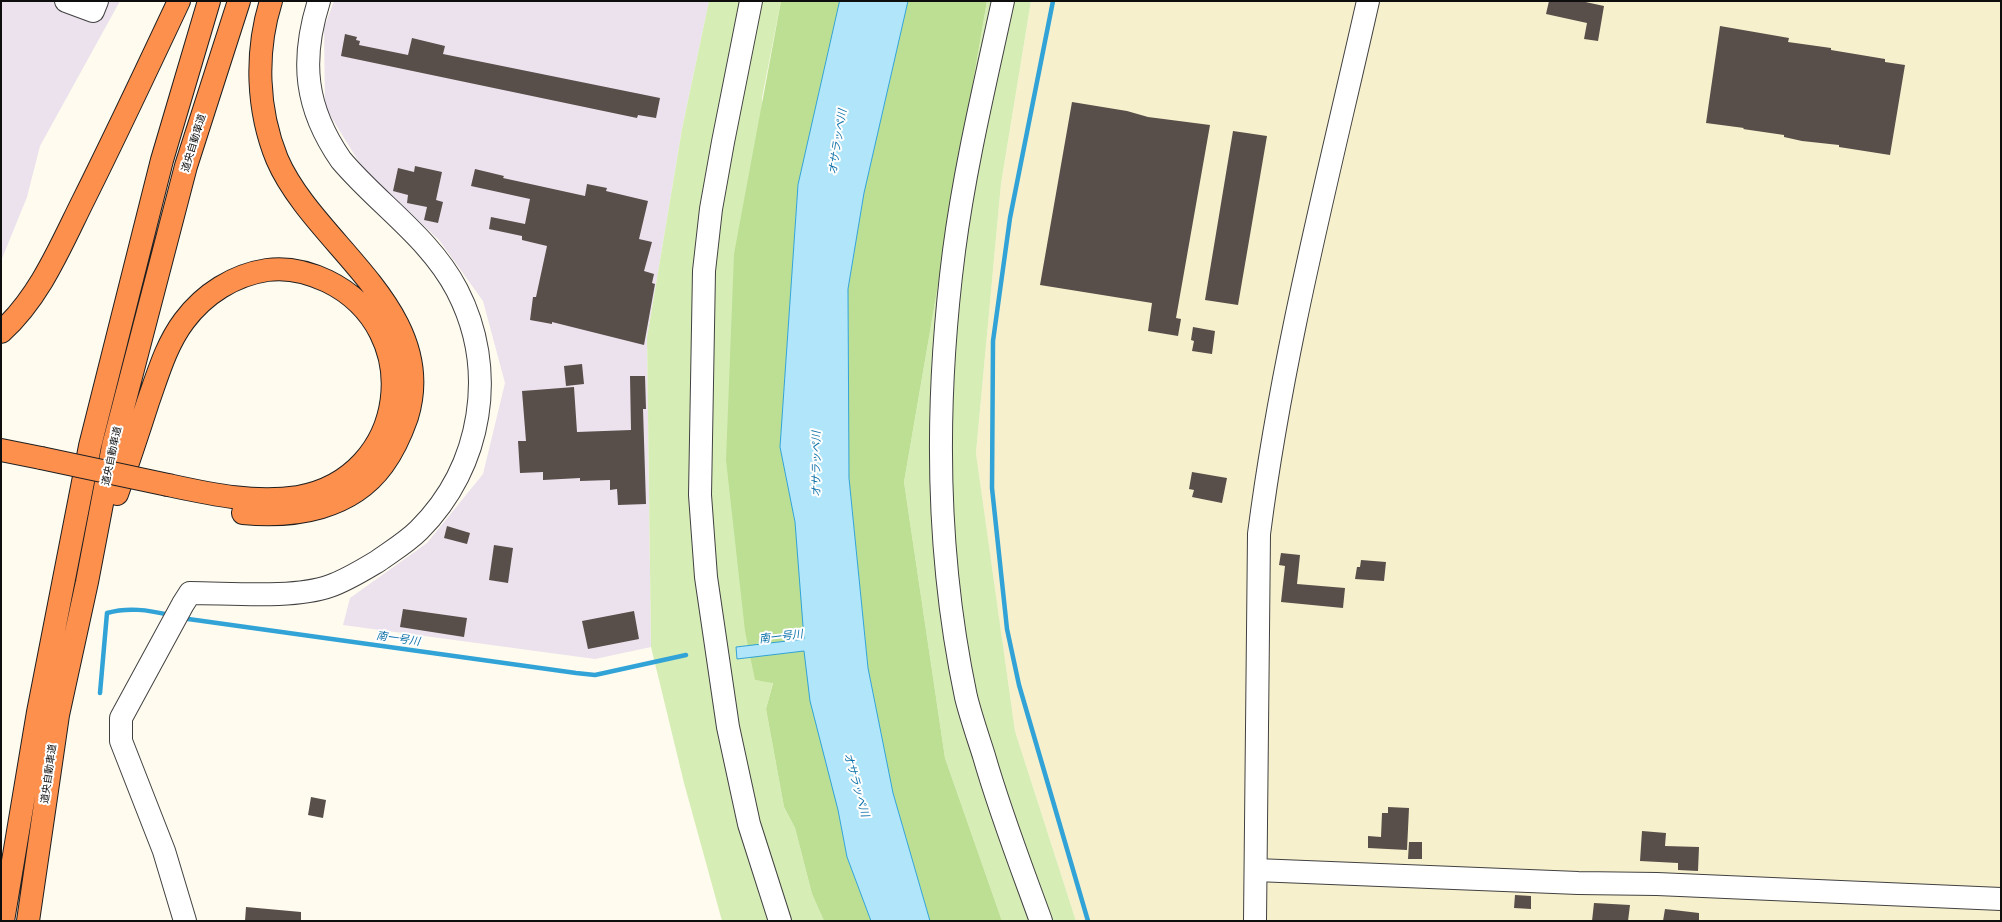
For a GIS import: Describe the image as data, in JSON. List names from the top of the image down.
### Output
{
  "streets": {
    "highway": ["道央自動車道"]
  },
  "water": ["オサラッペ川", "南一号川"]
}
